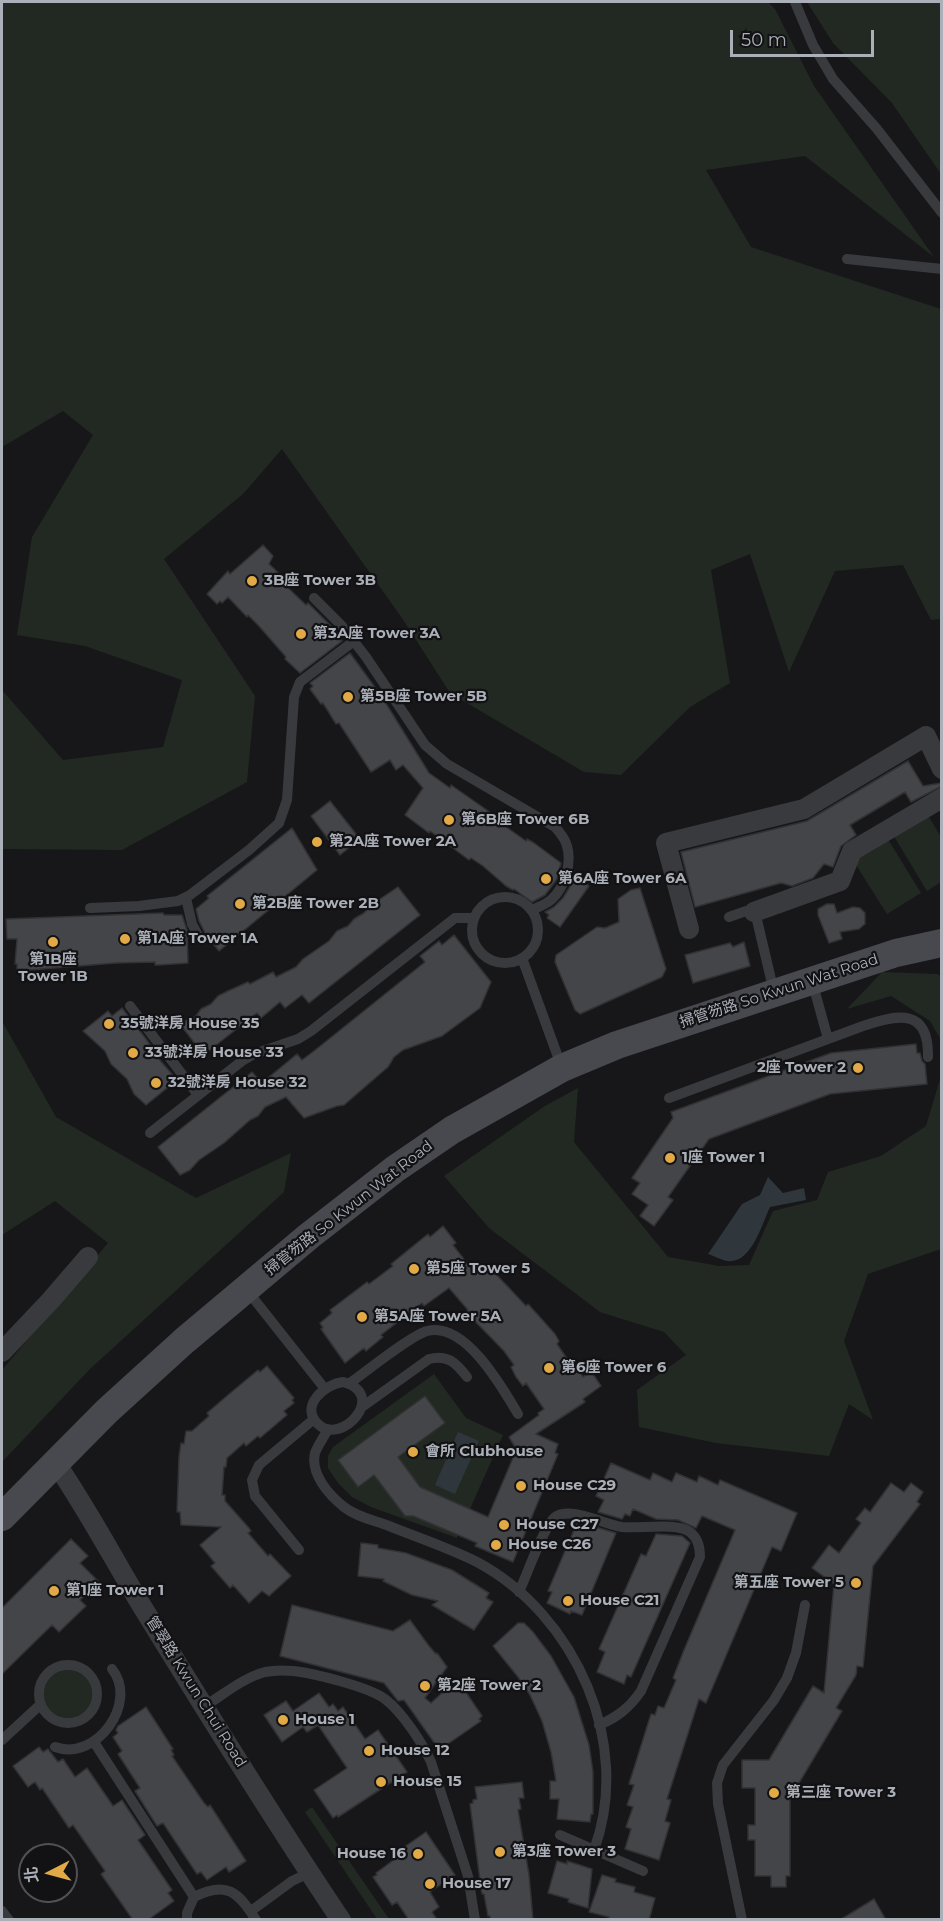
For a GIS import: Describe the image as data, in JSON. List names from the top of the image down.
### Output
{
  "streets": {
    "street": ["掃管笏路 So Kwun Wat Road", "管翠路 Kwun Chui Road"]
  },
  "crossings": [
    ["掃管笏路 So Kwun Wat Road", "管翠路 Kwun Chui Road"]
  ],
  "places": [
    "3B座 Tower 3B",
    "第3A座 Tower 3A",
    "第5B座 Tower 5B",
    "第6B座 Tower 6B",
    "第2A座 Tower 2A",
    "第6A座 Tower 6A",
    "第2B座 Tower 2B",
    "第1A座 Tower 1A",
    "第1B座 Tower 1B",
    "35號洋房 House 35",
    "33號洋房 House 33",
    "2座 Tower 2",
    "32號洋房 House 32",
    "1座 Tower 1",
    "第5座 Tower 5",
    "第5A座 Tower 5A",
    "第6座 Tower 6",
    "會所 Clubhouse",
    "House C29",
    "House C27",
    "House C26",
    "第五座 Tower 5",
    "第1座 Tower 1",
    "House C21",
    "第2座 Tower 2",
    "House 1",
    "House 12",
    "House 15",
    "第三座 Tower 3",
    "第3座 Tower 3",
    "House 16",
    "House 17"
  ],
  "scale_bar": "50 m",
  "north": "left"
}
